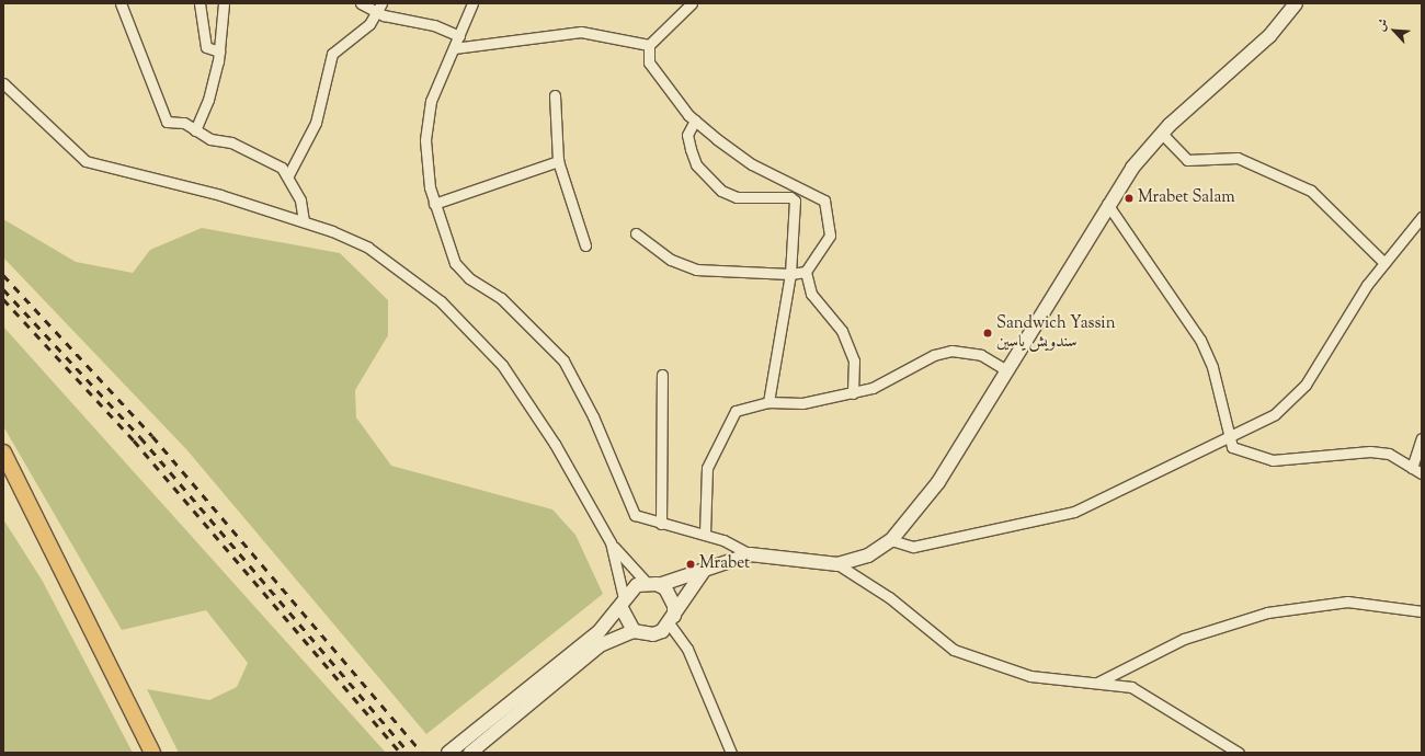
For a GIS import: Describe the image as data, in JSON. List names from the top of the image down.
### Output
{
  "places": ["Mrabet Salam", "Sandwich Yassin سندويش ياسين", "Mrabet"],
  "north": "top left"
}
